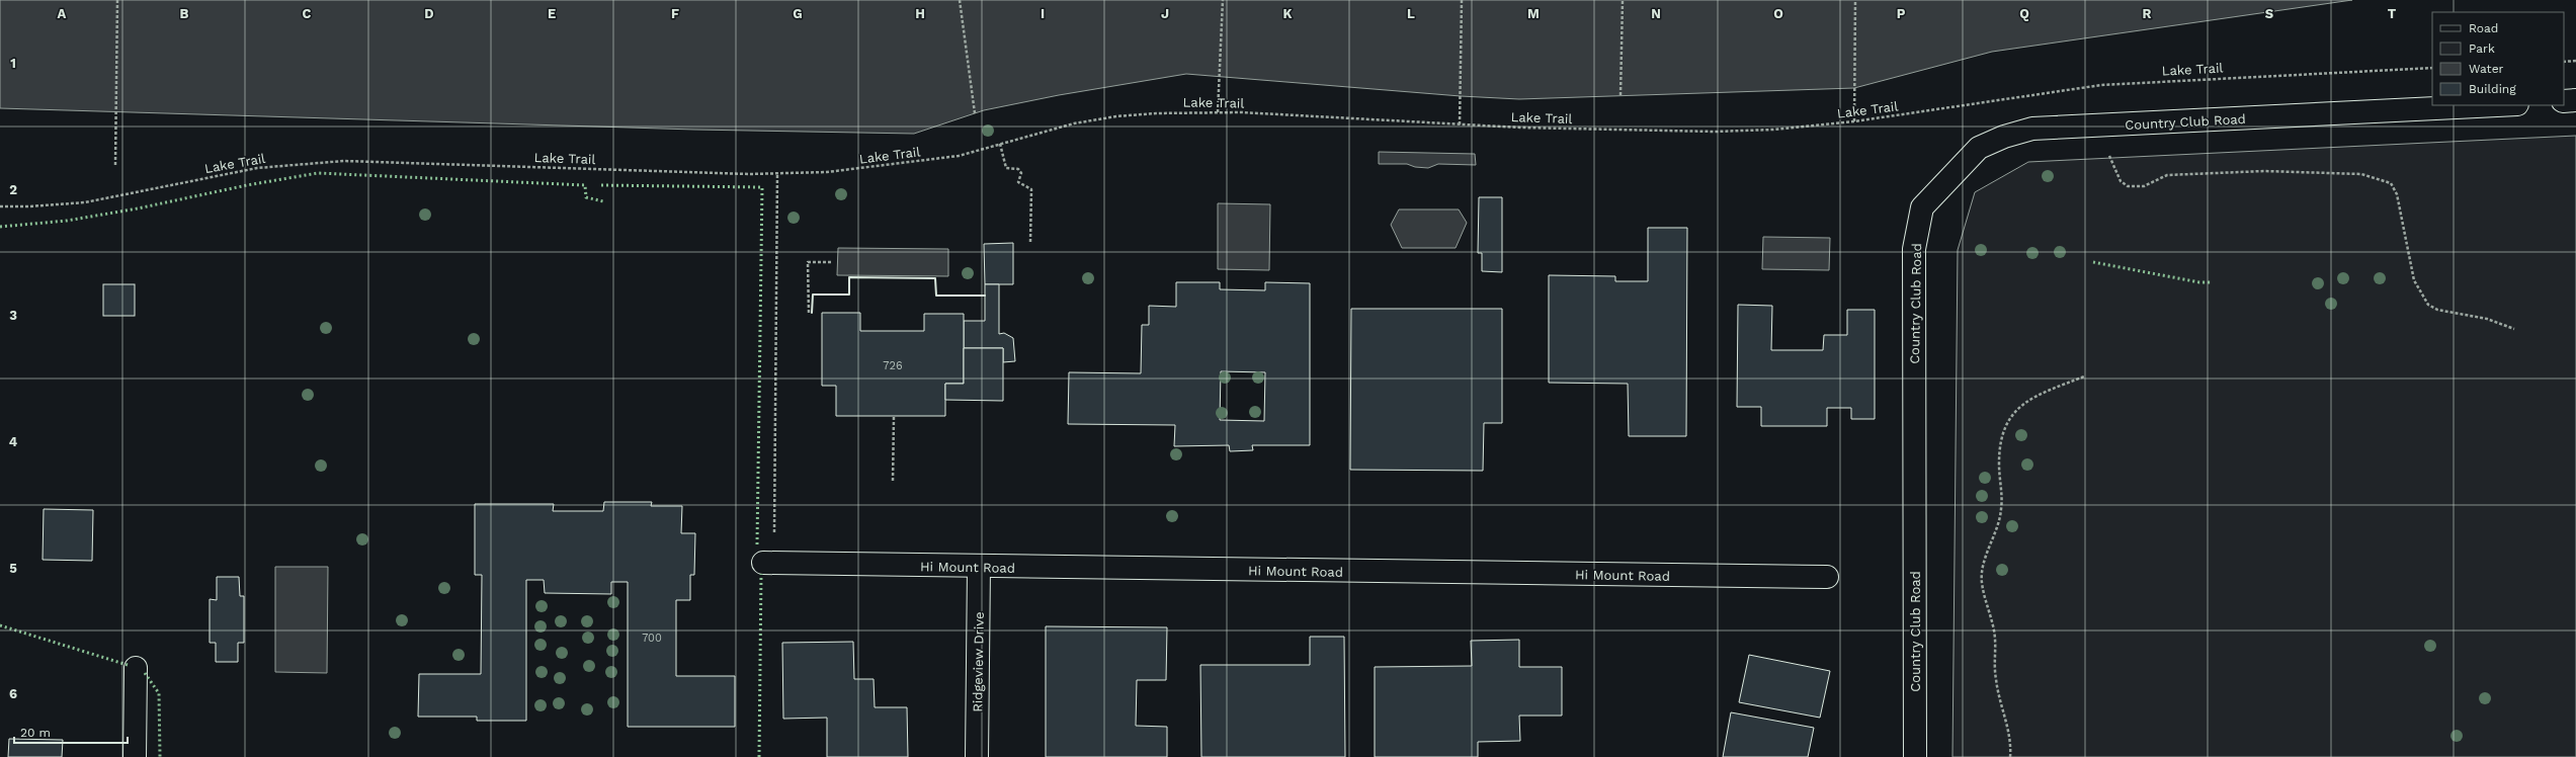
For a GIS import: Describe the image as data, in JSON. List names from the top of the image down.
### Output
{
  "streets": {
    "street": ["Country Club Road", "Hi Mount Road", "Ridgeview Drive"],
    "path": ["Lake Trail"]
  },
  "crossings": [
    ["Hi Mount Road", "Ridgeview Drive"]
  ],
  "house_numbers": ["726", "700"],
  "legend": [
    "Road",
    "Park",
    "Water",
    "Building"
  ],
  "scale_bar": "20 m",
  "grid": {
    "columns": [
      "A",
      "B",
      "C",
      "D",
      "E",
      "F",
      "G",
      "H",
      "I",
      "J",
      "K",
      "L",
      "M",
      "N",
      "O",
      "P",
      "Q",
      "R",
      "S",
      "T"
    ],
    "rows": [
      "1",
      "2",
      "3",
      "4",
      "5",
      "6"
    ]
  }
}
